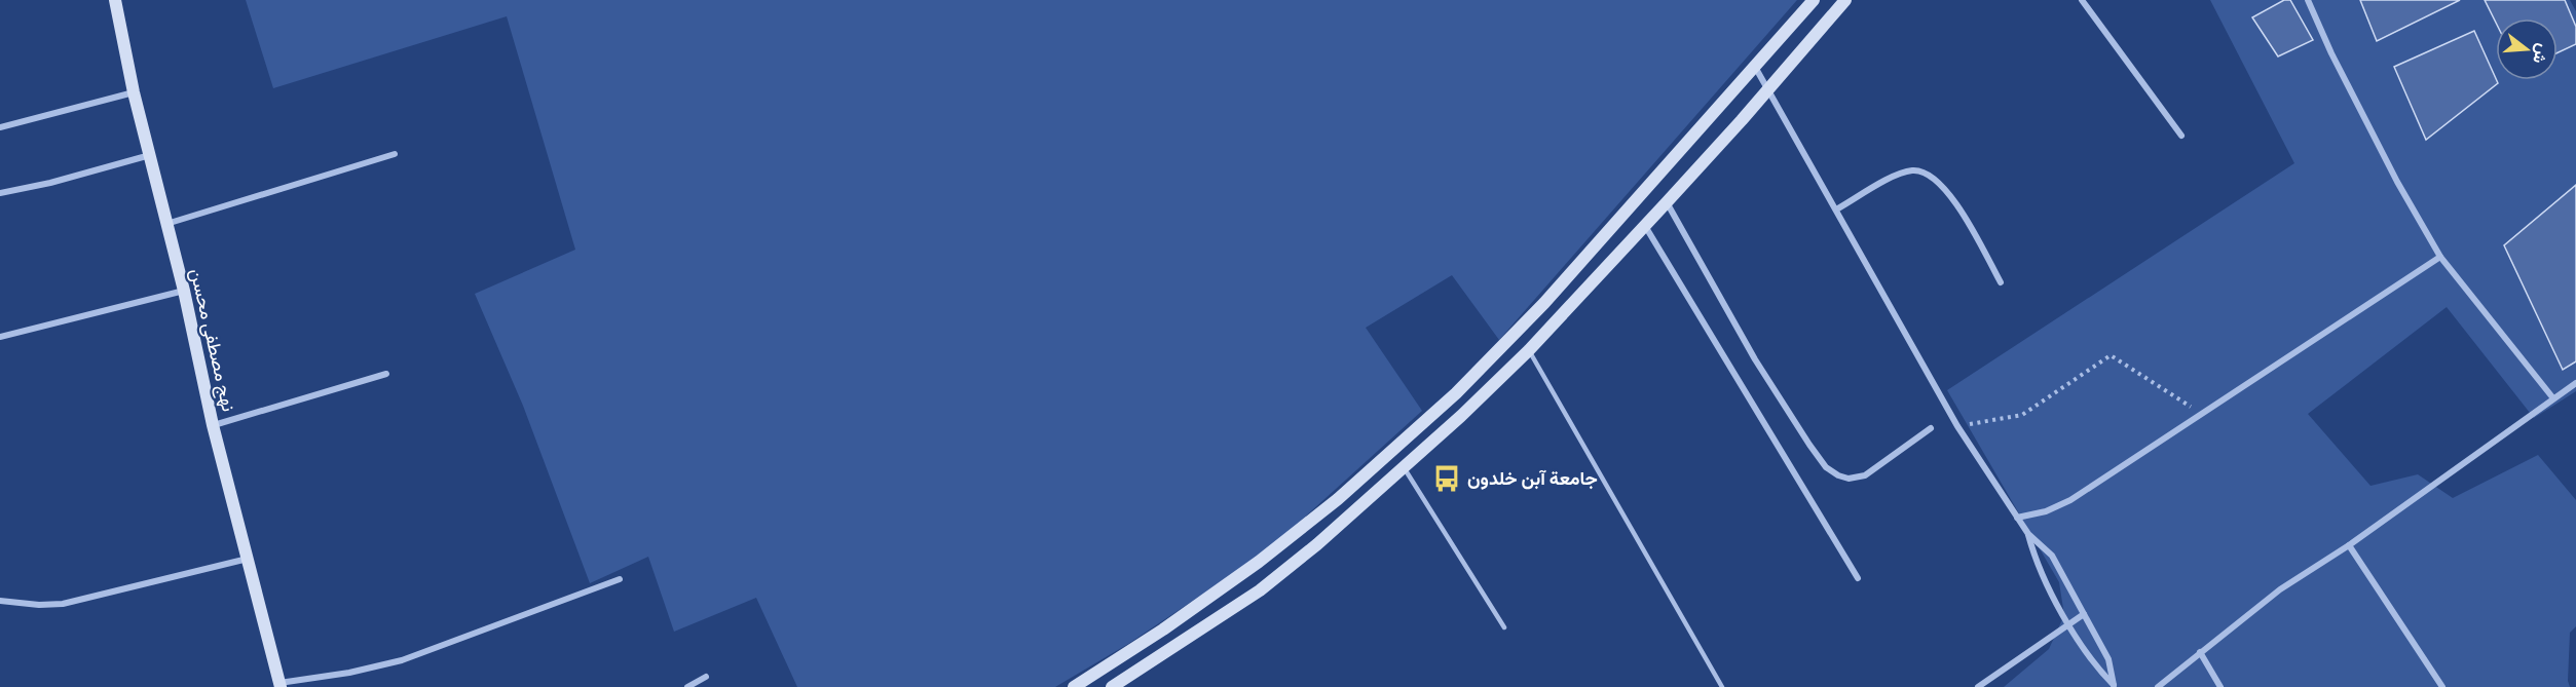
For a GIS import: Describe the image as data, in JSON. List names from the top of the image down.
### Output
{
  "streets": {
    "main road": ["نهج مصطفى محسن"]
  },
  "places": {
    "bus stop": ["جامعة آبن خلدون"]
  },
  "north": "right"
}
